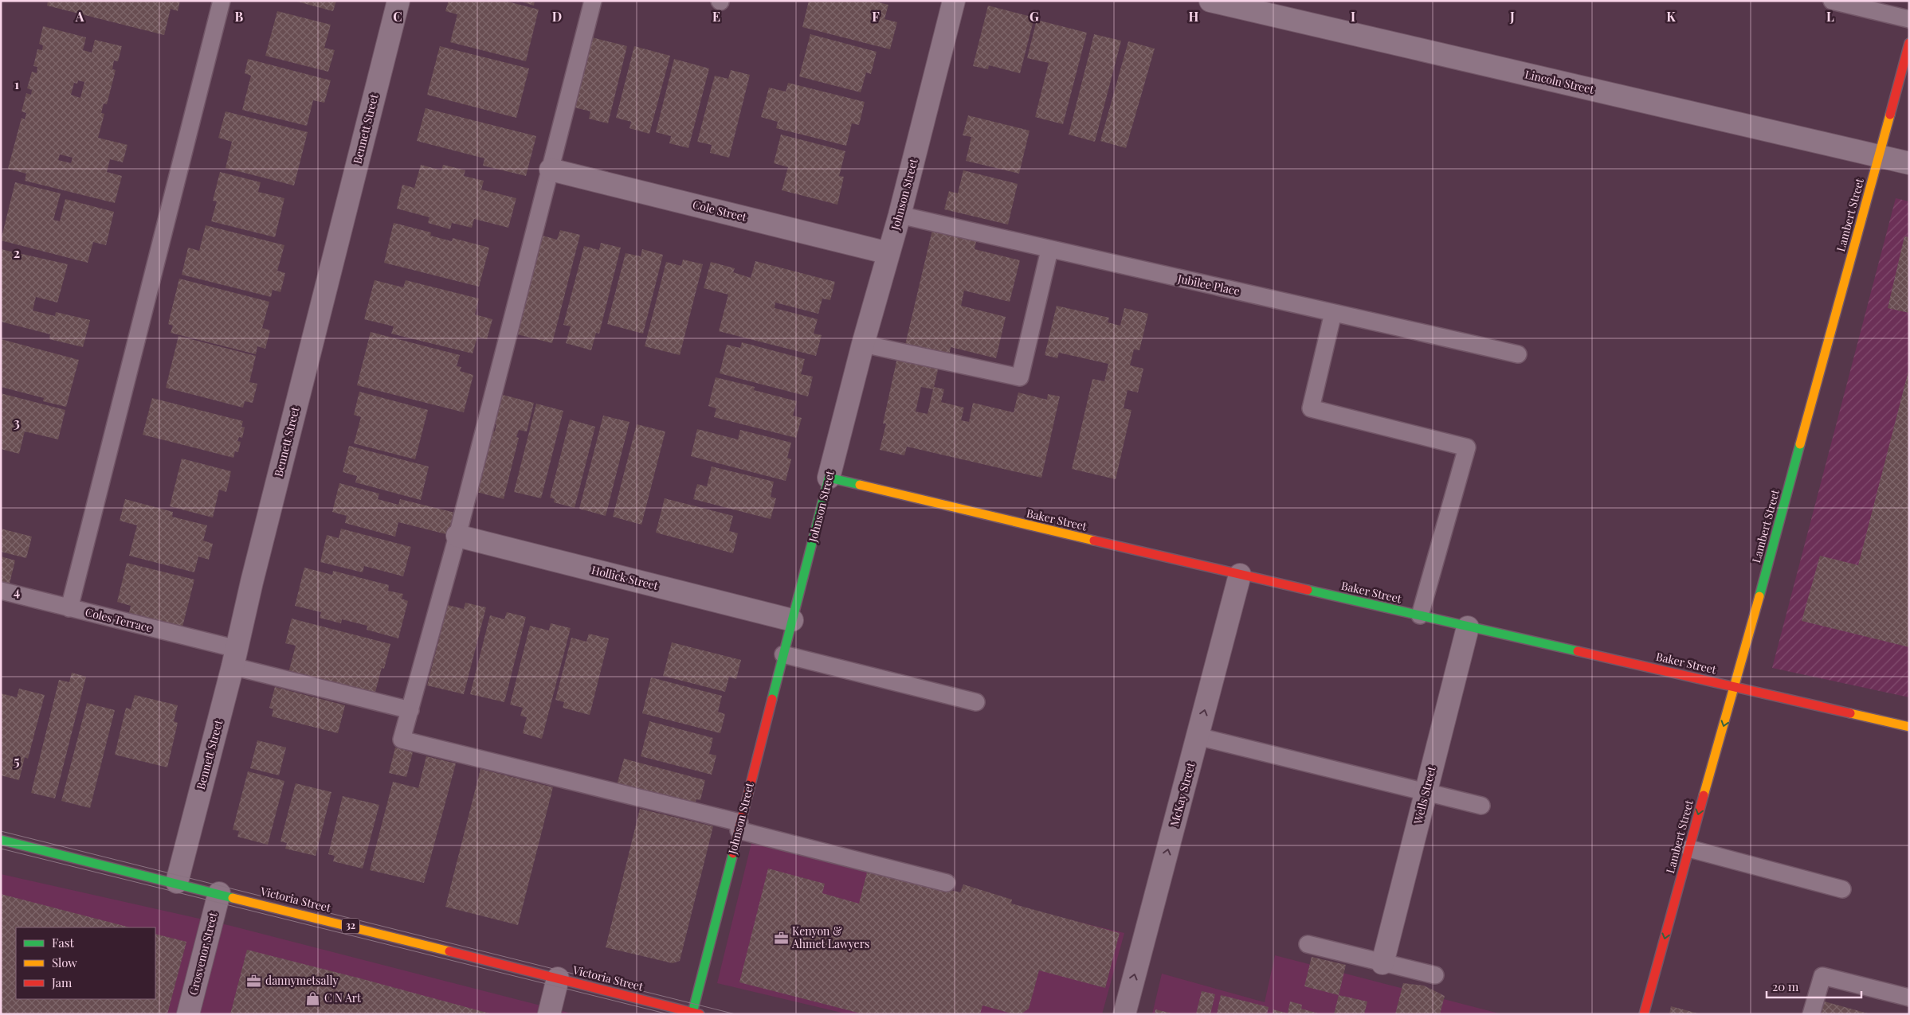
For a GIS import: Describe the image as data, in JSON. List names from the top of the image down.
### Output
{
  "streets": {
    "street": [
      "Lincoln Street",
      "Bennett Street",
      "Johnson Street",
      "Cole Street",
      "Lambert Street",
      "Baker Street",
      "Hollick Street",
      "McKay Street",
      "Wells Street",
      "Victoria Street",
      "32",
      "Grosvenor Street"
    ],
    "lane": ["Jubilee Place", "Coles Terrace"]
  },
  "crossings": [
    ["Lincoln Street", "Lambert Street"],
    ["Bennett Street", "Coles Terrace"],
    ["Bennett Street", "Victoria Street"],
    ["Johnson Street", "Cole Street"],
    ["Johnson Street", "Jubilee Place"],
    ["Johnson Street", "Baker Street"],
    ["Johnson Street", "Hollick Street"],
    ["Johnson Street", "Victoria Street"],
    ["Lambert Street", "Baker Street"],
    ["Baker Street", "McKay Street"],
    ["Baker Street", "Wells Street"],
    ["Victoria Street", "Grosvenor Street"]
  ],
  "one_way": ["McKay Street"],
  "places": {
    "office": ["Kenyon & Ahmet Lawyers", "dannymetsally"],
    "shop": ["C N Art"]
  },
  "legend": ["Fast", "Slow", "Jam"],
  "scale_bar": "20 m",
  "grid": {
    "columns": [
      "A",
      "B",
      "C",
      "D",
      "E",
      "F",
      "G",
      "H",
      "I",
      "J",
      "K",
      "L"
    ],
    "rows": [
      "1",
      "2",
      "3",
      "4",
      "5"
    ]
  }
}
